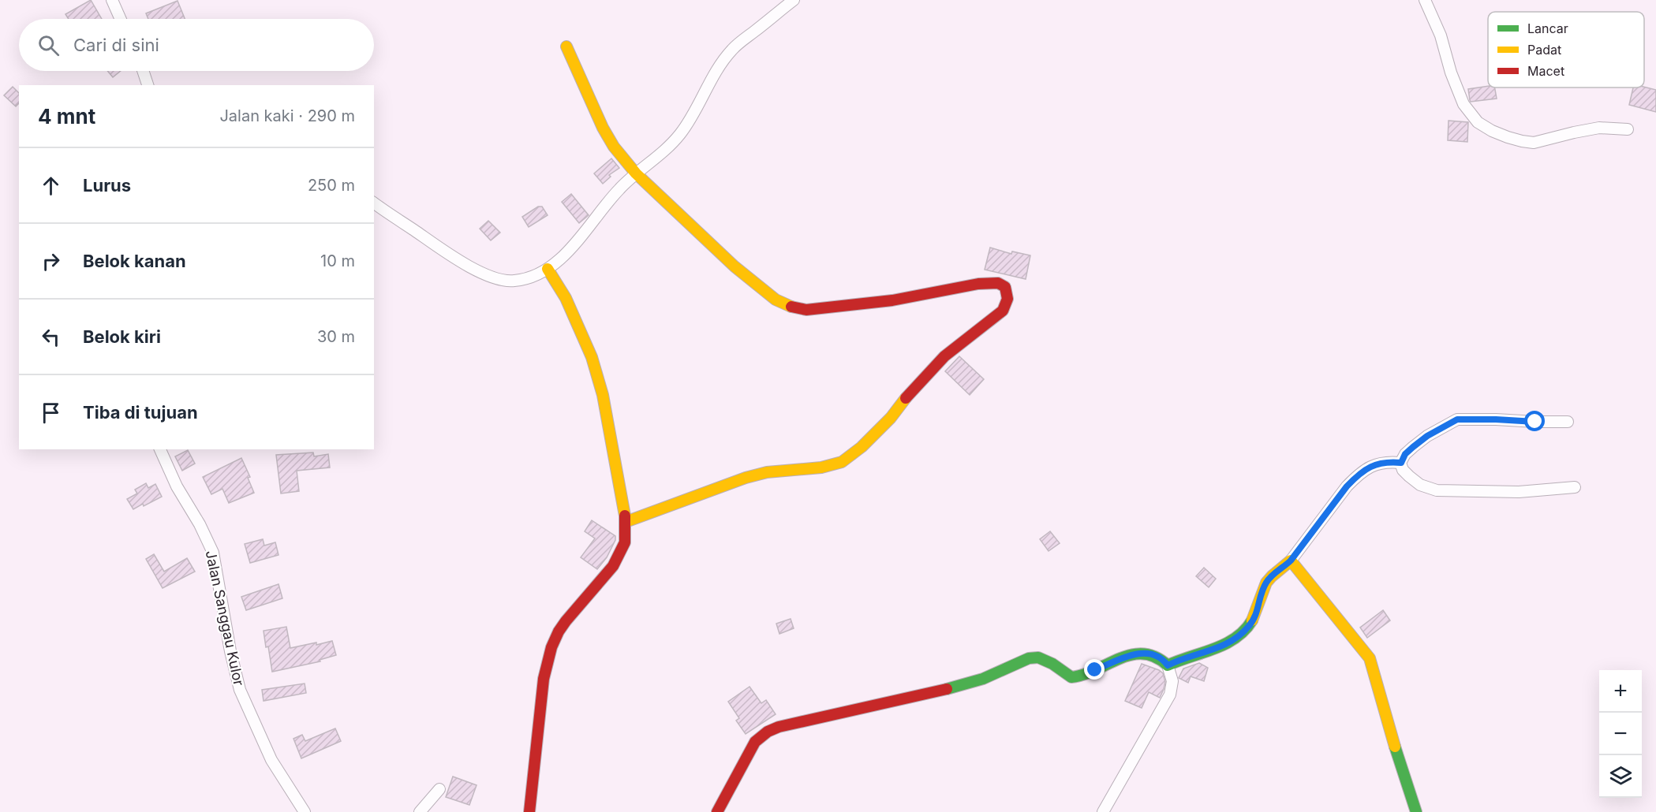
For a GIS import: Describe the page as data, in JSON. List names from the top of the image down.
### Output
{
  "streets": {
    "street": ["Jalan Sanggau Kulor"]
  },
  "legend": ["Lancar", "Padat", "Macet"],
  "page": {
    "search": "Cari di sini",
    "heading": ["4 mnt", "Jalan kaki · 290 m"],
    "list": [
      ["Lurus", "250 m"],
      ["Belok kanan", "10 m"],
      ["Belok kiri", "30 m"],
      "Tiba di tujuan"
    ],
    "map_buttons": ["+", "−"]
  }
}
